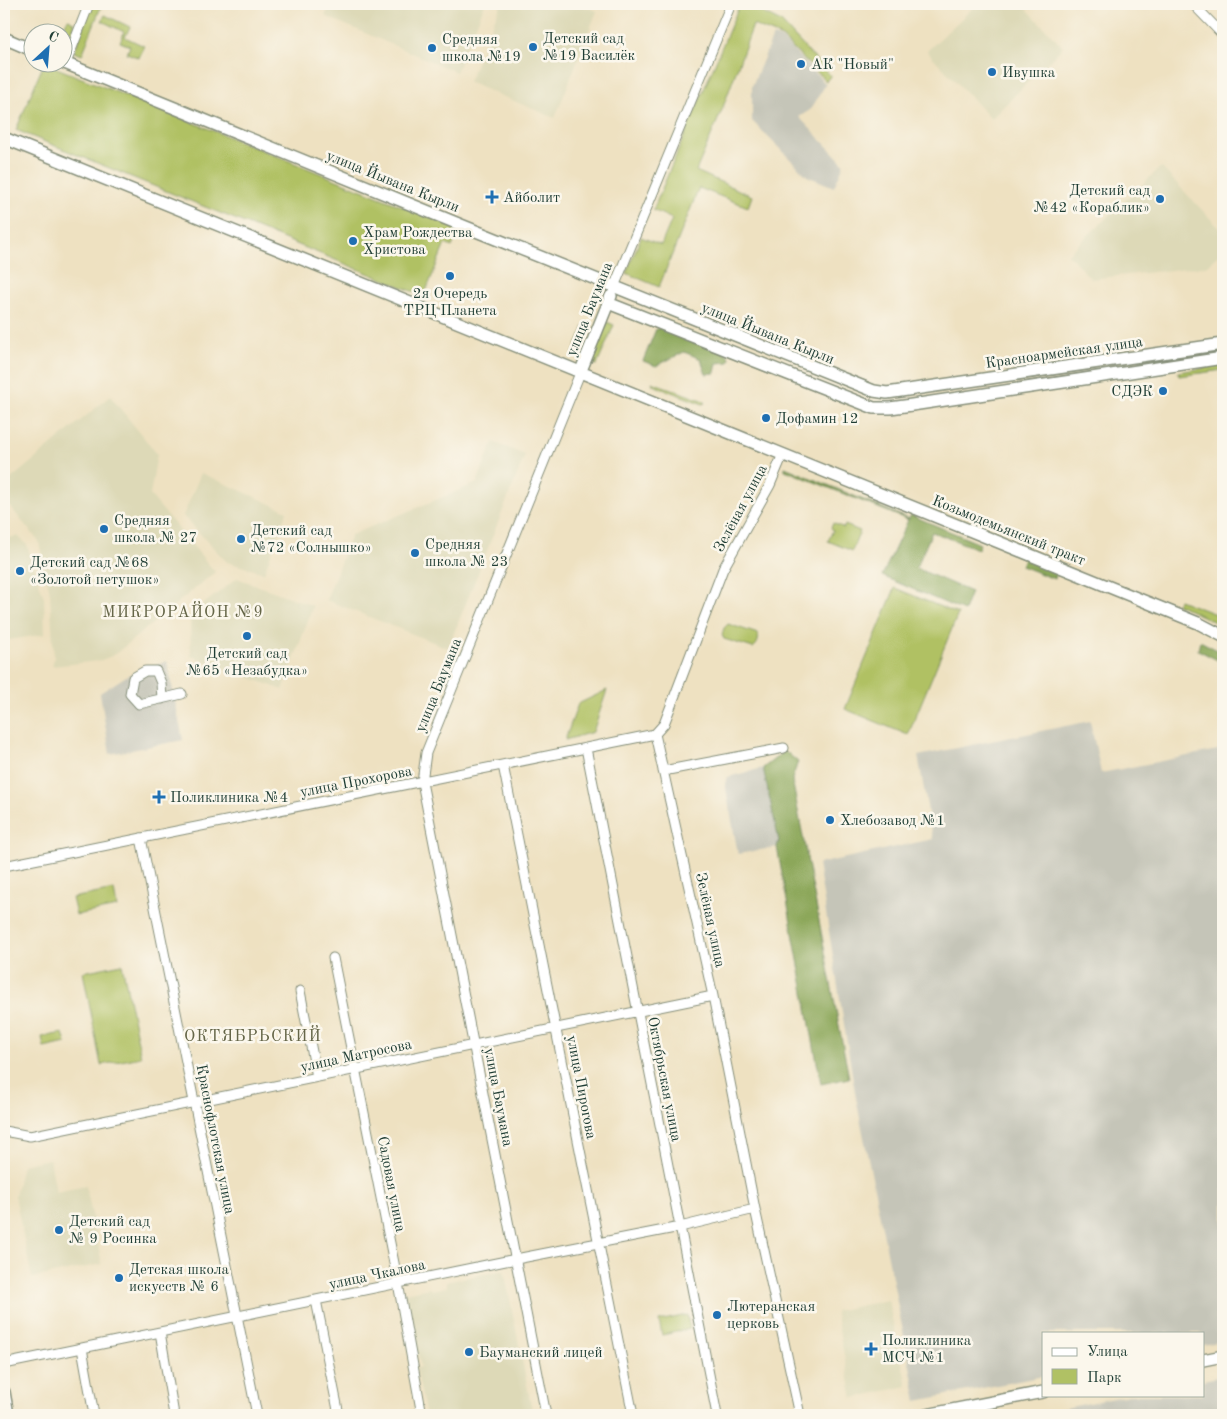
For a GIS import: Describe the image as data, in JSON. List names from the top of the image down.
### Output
{
  "streets": {
    "main road": [
      "улица Йывана Кырли",
      "улица Баумана",
      "Красноармейская улица",
      "Козьмодемьянский тракт"
    ],
    "street": [
      "Зелёная улица",
      "улица Прохорова",
      "улица Матросова",
      "Октябрьская улица",
      "улица Пирогова",
      "Краснофлотская улица",
      "Садовая улица",
      "улица Чкалова"
    ]
  },
  "crossings": [
    ["улица Йывана Кырли", "улица Баумана"],
    ["улица Йывана Кырли", "Красноармейская улица"],
    ["улица Баумана", "улица Прохорова"],
    ["улица Баумана", "улица Матросова"],
    ["улица Баумана", "улица Чкалова"],
    ["Зелёная улица", "Козьмодемьянский тракт"],
    ["Зелёная улица", "улица Прохорова"],
    ["Зелёная улица", "улица Матросова"],
    ["Зелёная улица", "улица Чкалова"],
    ["улица Прохорова", "Октябрьская улица"],
    ["улица Прохорова", "улица Пирогова"],
    ["улица Прохорова", "Краснофлотская улица"],
    ["улица Матросова", "Октябрьская улица"],
    ["улица Матросова", "улица Пирогова"],
    ["улица Матросова", "Краснофлотская улица"],
    ["улица Матросова", "Садовая улица"],
    ["Октябрьская улица", "улица Чкалова"],
    ["улица Пирогова", "улица Чкалова"],
    ["Краснофлотская улица", "улица Чкалова"],
    ["Садовая улица", "улица Чкалова"]
  ],
  "districts": ["МИКРОРАЙОН №9", "ОКТЯБРЬСКИЙ"],
  "places": {
    "other": [
      "Детский сад №19 Василёк",
      "Средняя школа №19",
      "АК \"Новый\"",
      "Ивушка",
      "Детский сад №42 «Кораблик»",
      "Храм Рождества Христова",
      "2я Очередь ТРЦ Планета",
      "СДЭК",
      "Дофамин 12",
      "Средняя школа № 27",
      "Детский сад №72 «Солнышко»",
      "Средняя школа № 23",
      "Детский сад №68 «Золотой петушок»",
      "Детский сад №65 «Незабудка»",
      "Хлебозавод №1",
      "Детский сад № 9 Росинка",
      "Детская школа искусств № 6",
      "Лютеранская церковь",
      "Бауманский лицей"
    ],
    "health": ["Айболит", "Поликлиника №4", "Поликлиника МСЧ №1"]
  },
  "legend": ["Улица", "Парк"],
  "north": "top right"
}
